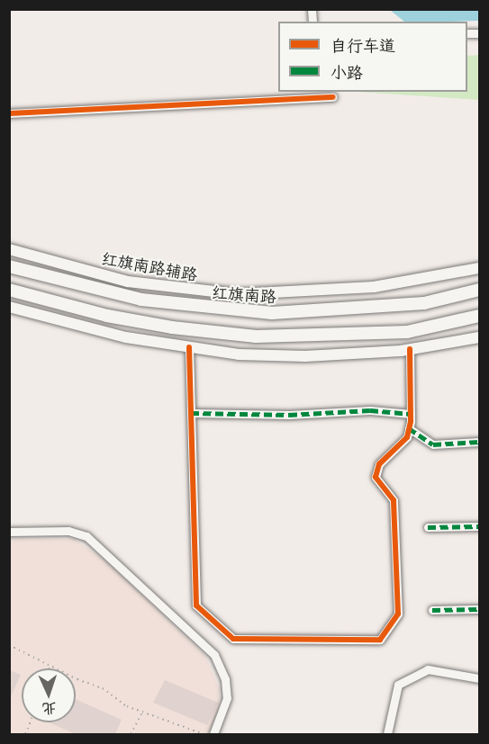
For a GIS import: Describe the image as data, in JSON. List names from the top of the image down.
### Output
{
  "streets": {
    "highway": ["红旗南路"],
    "main road": ["红旗南路辅路"]
  },
  "legend": ["自行车道", "小路"],
  "north": "bottom"
}
